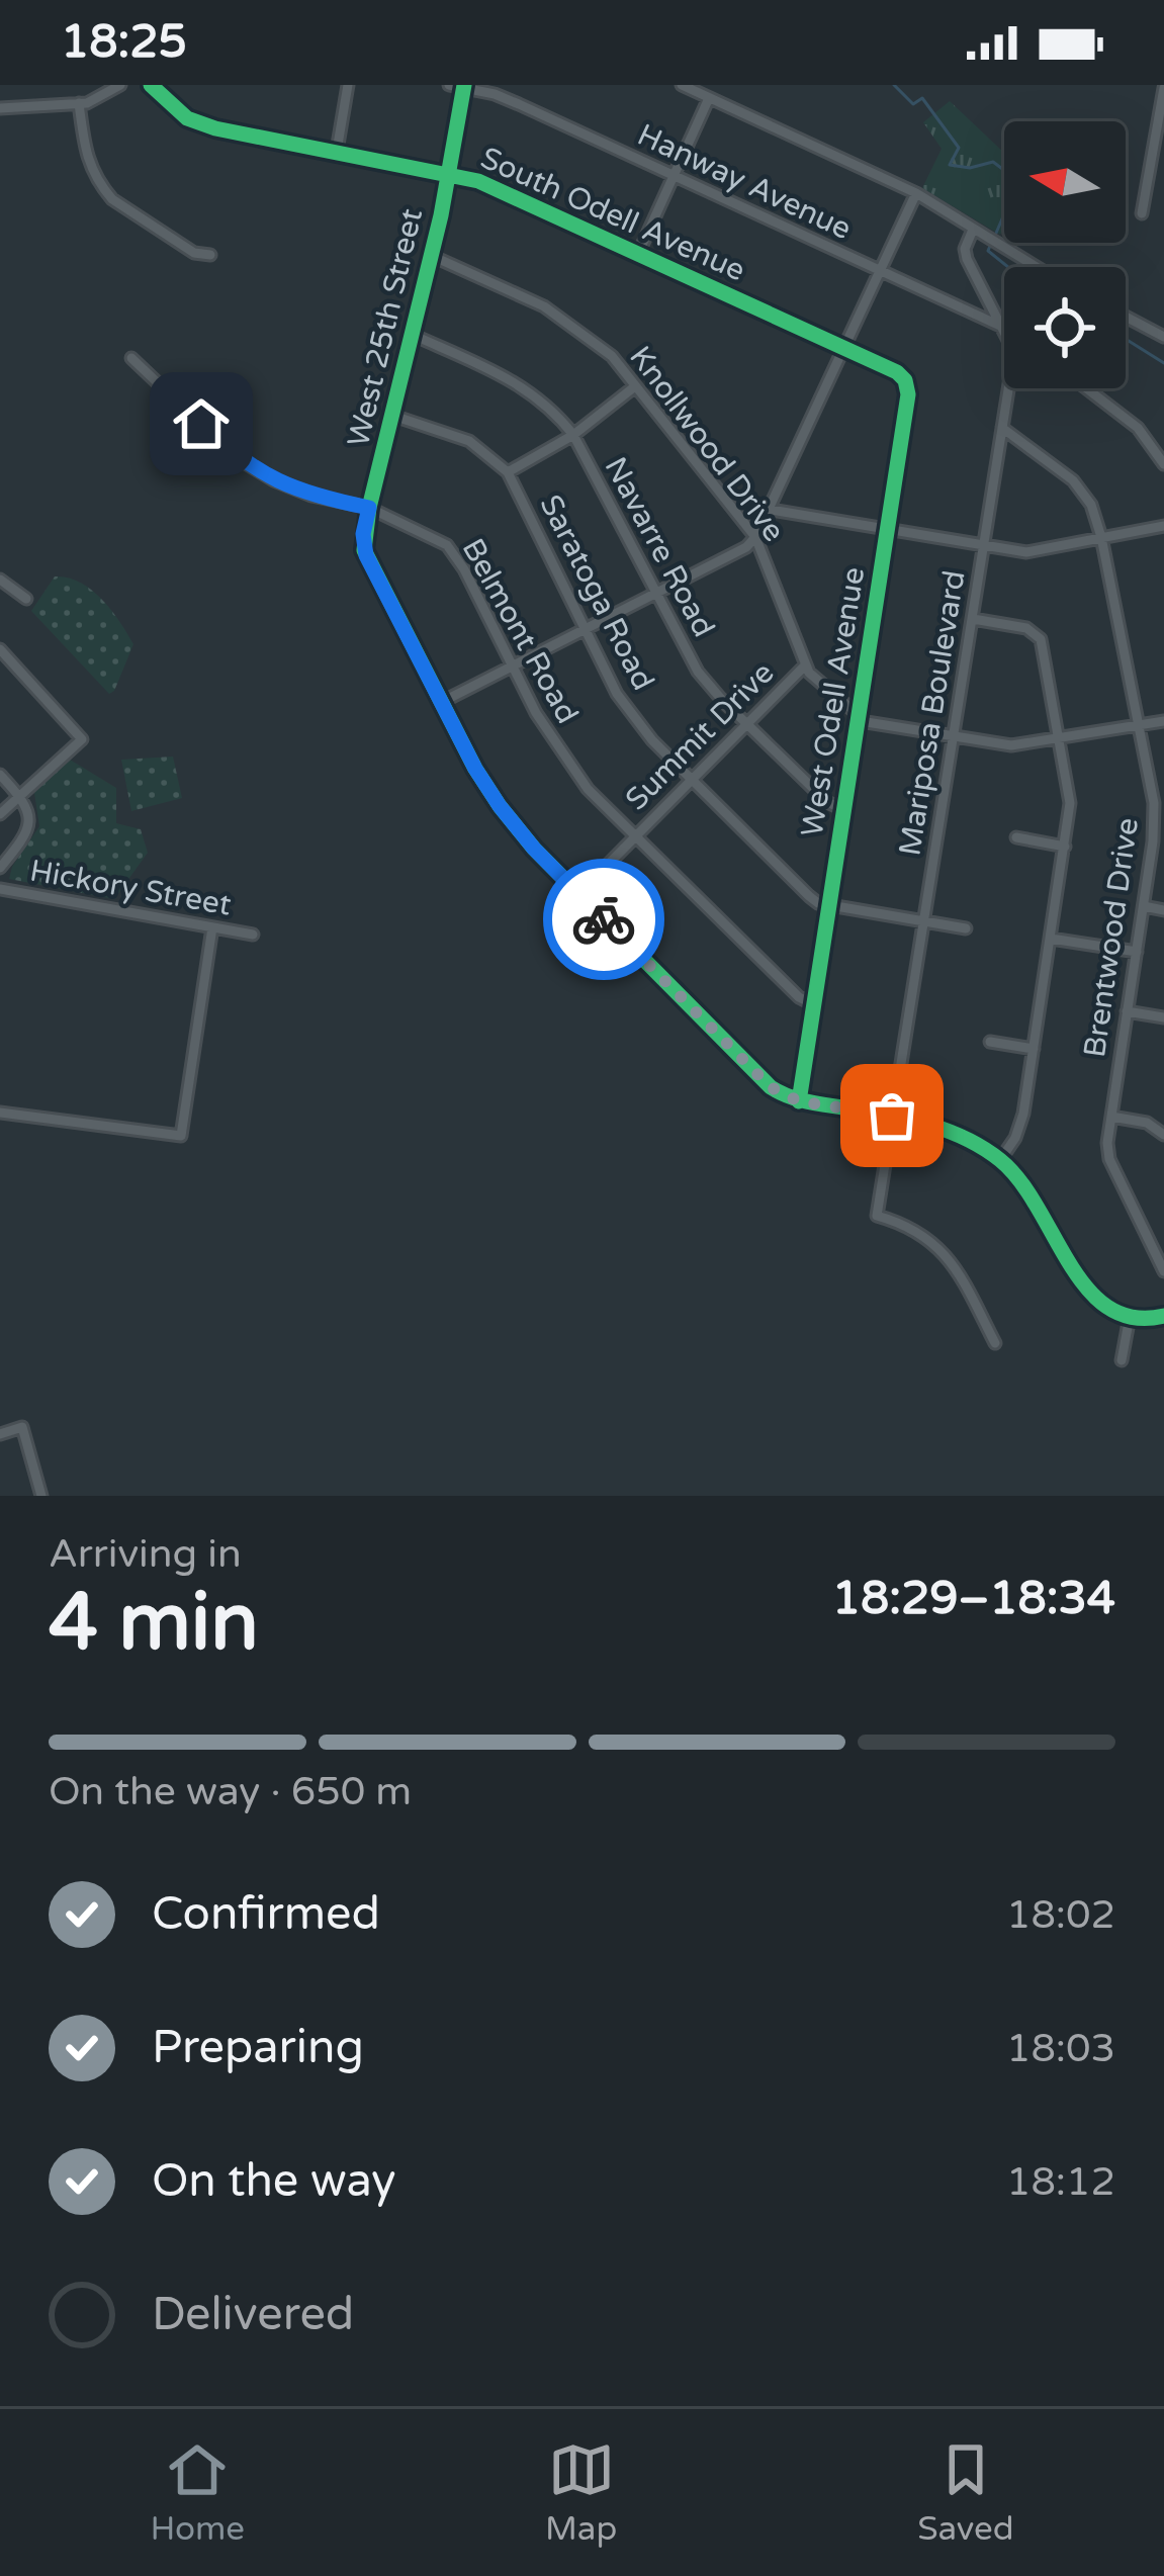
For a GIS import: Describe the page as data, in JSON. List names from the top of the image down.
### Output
{
  "streets": {
    "street": [
      "Hanway Avenue",
      "South Odell Avenue",
      "West 25th Street",
      "Knollwood Drive",
      "Navarre Road",
      "Saratoga Road",
      "Belmont Road",
      "West Odell Avenue",
      "Mariposa Boulevard",
      "Summit Drive",
      "Hickory Street",
      "Brentwood Drive"
    ]
  },
  "crossings": [
    ["Hanway Avenue", "West 25th Street"],
    ["Hanway Avenue", "Mariposa Boulevard"],
    ["South Odell Avenue", "West 25th Street"],
    ["South Odell Avenue", "West Odell Avenue"],
    ["West 25th Street", "Knollwood Drive"],
    ["West 25th Street", "Navarre Road"],
    ["West 25th Street", "Saratoga Road"],
    ["West 25th Street", "Belmont Road"],
    ["West 25th Street", "West Odell Avenue"],
    ["West 25th Street", "Summit Drive"],
    ["Knollwood Drive", "West Odell Avenue"],
    ["Knollwood Drive", "Summit Drive"],
    ["Navarre Road", "West Odell Avenue"],
    ["Navarre Road", "Summit Drive"],
    ["Saratoga Road", "West Odell Avenue"],
    ["Saratoga Road", "Mariposa Boulevard"],
    ["Saratoga Road", "Summit Drive"],
    ["Belmont Road", "West Odell Avenue"],
    ["Belmont Road", "Summit Drive"],
    ["Mariposa Boulevard", "Brentwood Drive"]
  ],
  "north": "left",
  "page": {
    "status": "18:25",
    "heading": ["4 min", "Arriving in", "18:29–18:34"],
    "bar": "On the way · 650 m",
    "list": [
      ["Confirmed", "18:02"],
      ["Preparing", "18:03"],
      ["On the way", "18:12"],
      "Delivered"
    ],
    "tabs": ["Home", "Map", "Saved"]
  }
}
